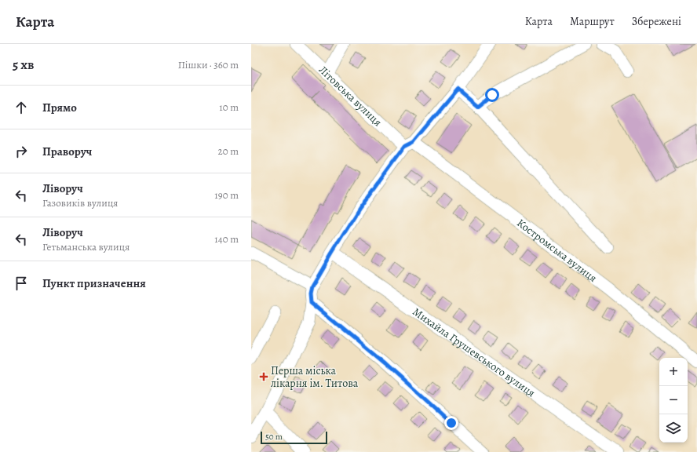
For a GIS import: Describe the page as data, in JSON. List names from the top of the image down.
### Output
{
  "streets": {
    "street": ["Літовська вулиця", "Костромська вулиця", "Михайла Грушевського вулиця"]
  },
  "crossings": [
    ["Літовська вулиця", "Костромська вулиця"]
  ],
  "places": {
    "health": ["Перша міська лікарня ім. Титова"]
  },
  "scale_bar": "50 m",
  "page": {
    "header": "Карта",
    "nav": ["Карта", "Маршрут", "Збережені"],
    "heading": ["5 хв", "Пішки · 360 m"],
    "list": [
      ["Прямо", "10 m"],
      ["Праворуч", "20 m"],
      ["Ліворуч", "Газовиків вулиця", "190 m"],
      ["Ліворуч", "Гетьманська вулиця", "140 m"],
      "Пункт призначення"
    ],
    "map_buttons": ["+", "−"],
    "scale": "50 m"
  }
}
